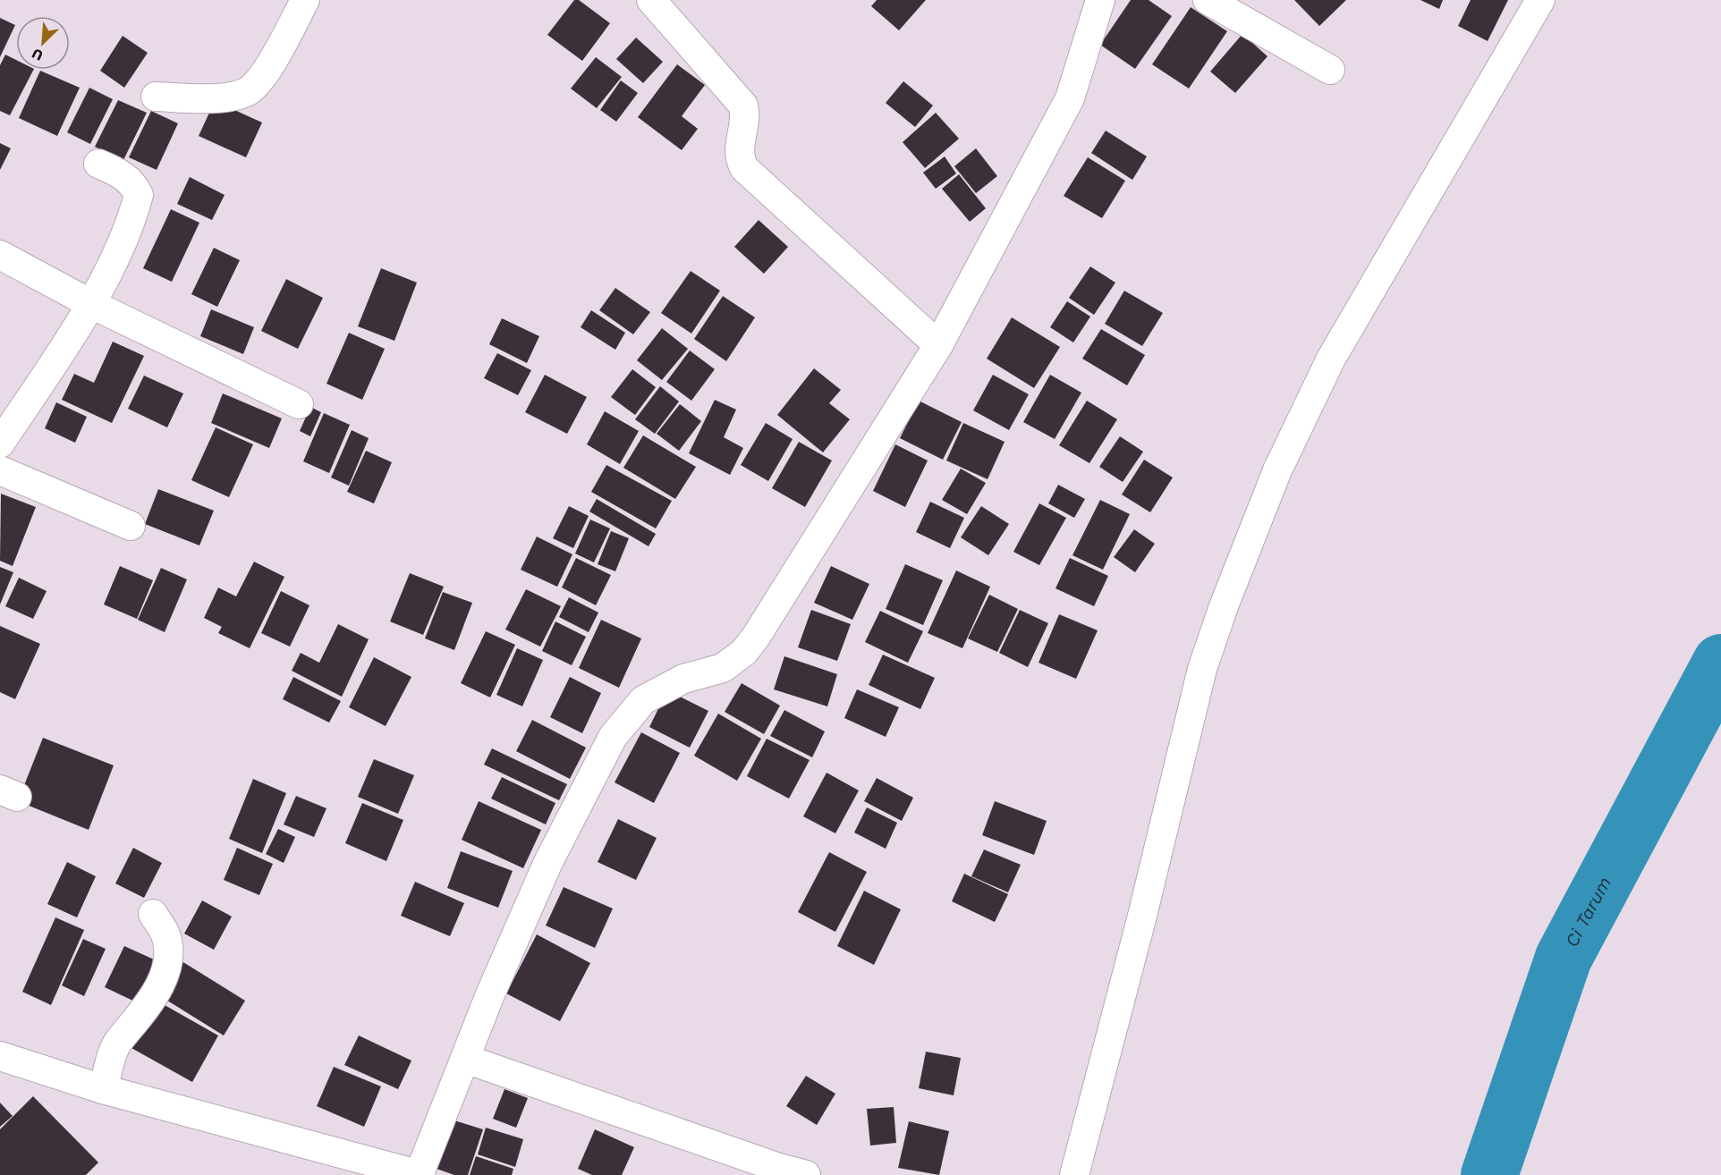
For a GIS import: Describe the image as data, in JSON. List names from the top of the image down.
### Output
{
  "water": ["Ci Tarum"],
  "north": "bottom left"
}
